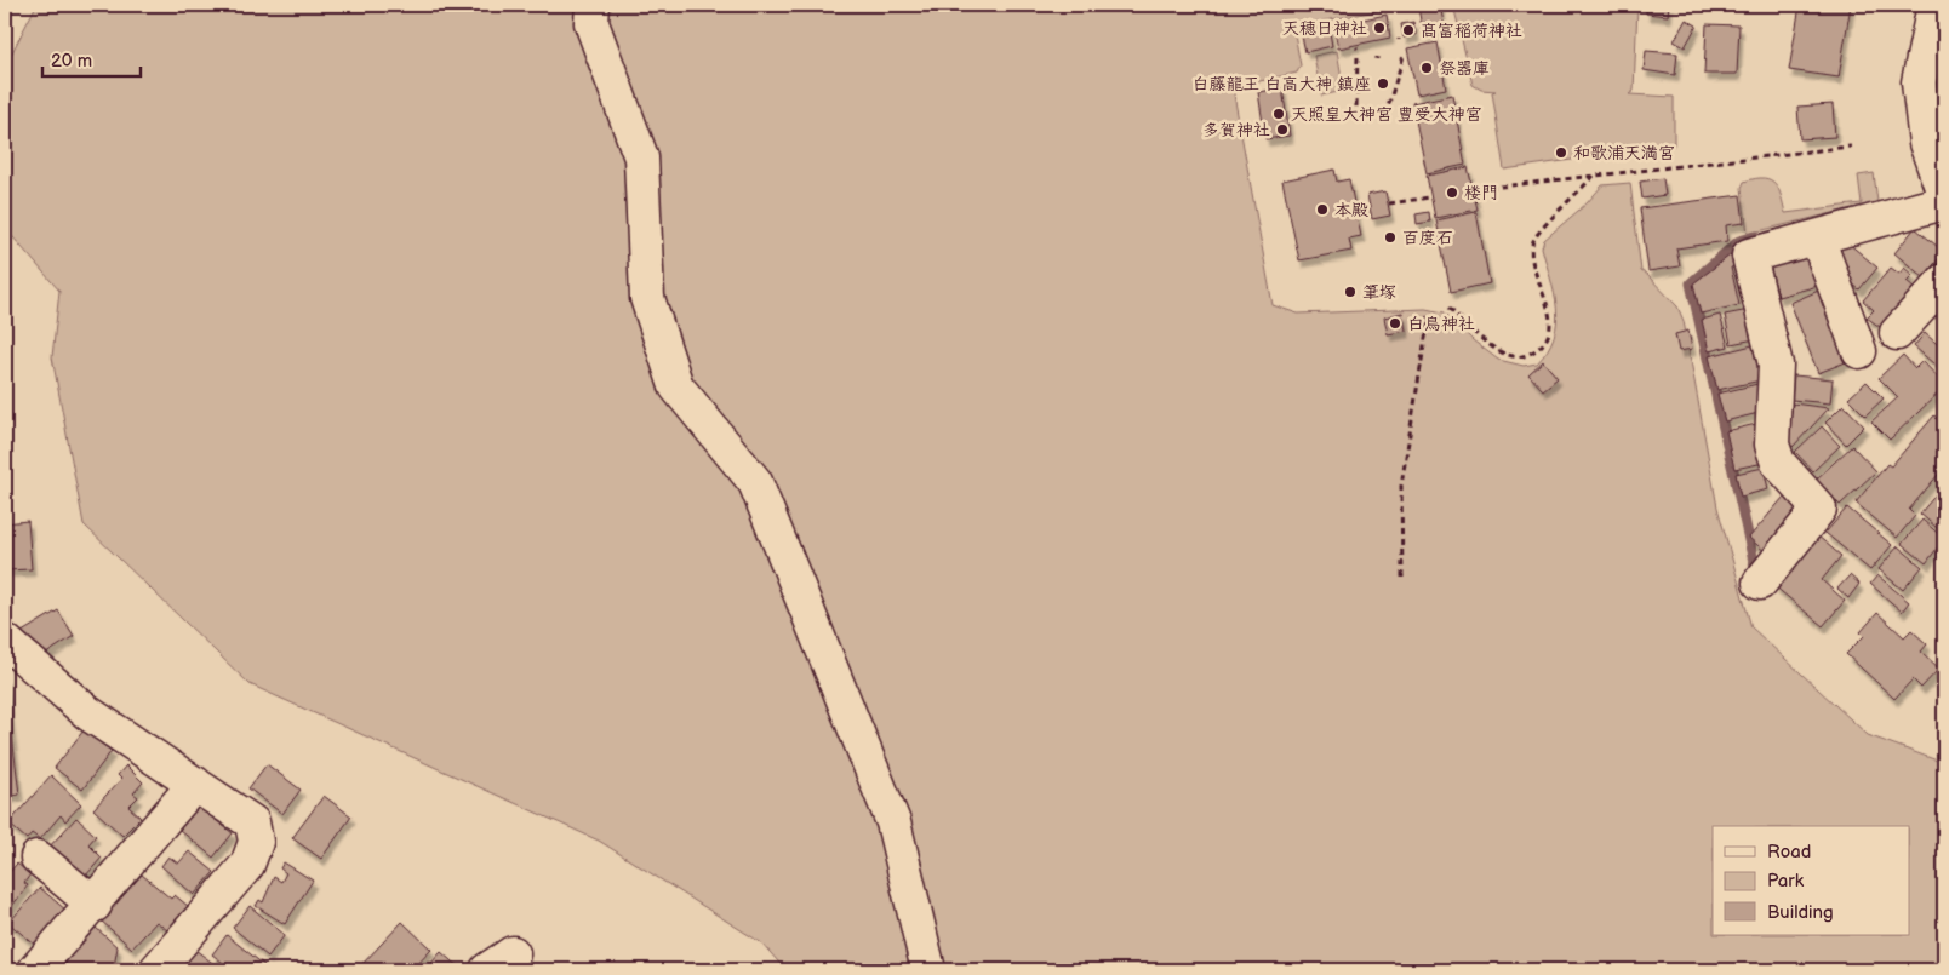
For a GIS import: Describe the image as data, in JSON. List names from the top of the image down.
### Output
{
  "places": [
    "天穂日神社",
    "髙富稲荷神社",
    "祭器庫",
    "白藤龍王 白高大神 鎮座",
    "天照皇大神宮 豊受大神宮",
    "多賀神社",
    "和歌浦天満宮",
    "楼門",
    "本殿",
    "百度石",
    "筆塚",
    "白鳥神社"
  ],
  "legend": ["Road", "Park", "Building"],
  "scale_bar": "20 m"
}
